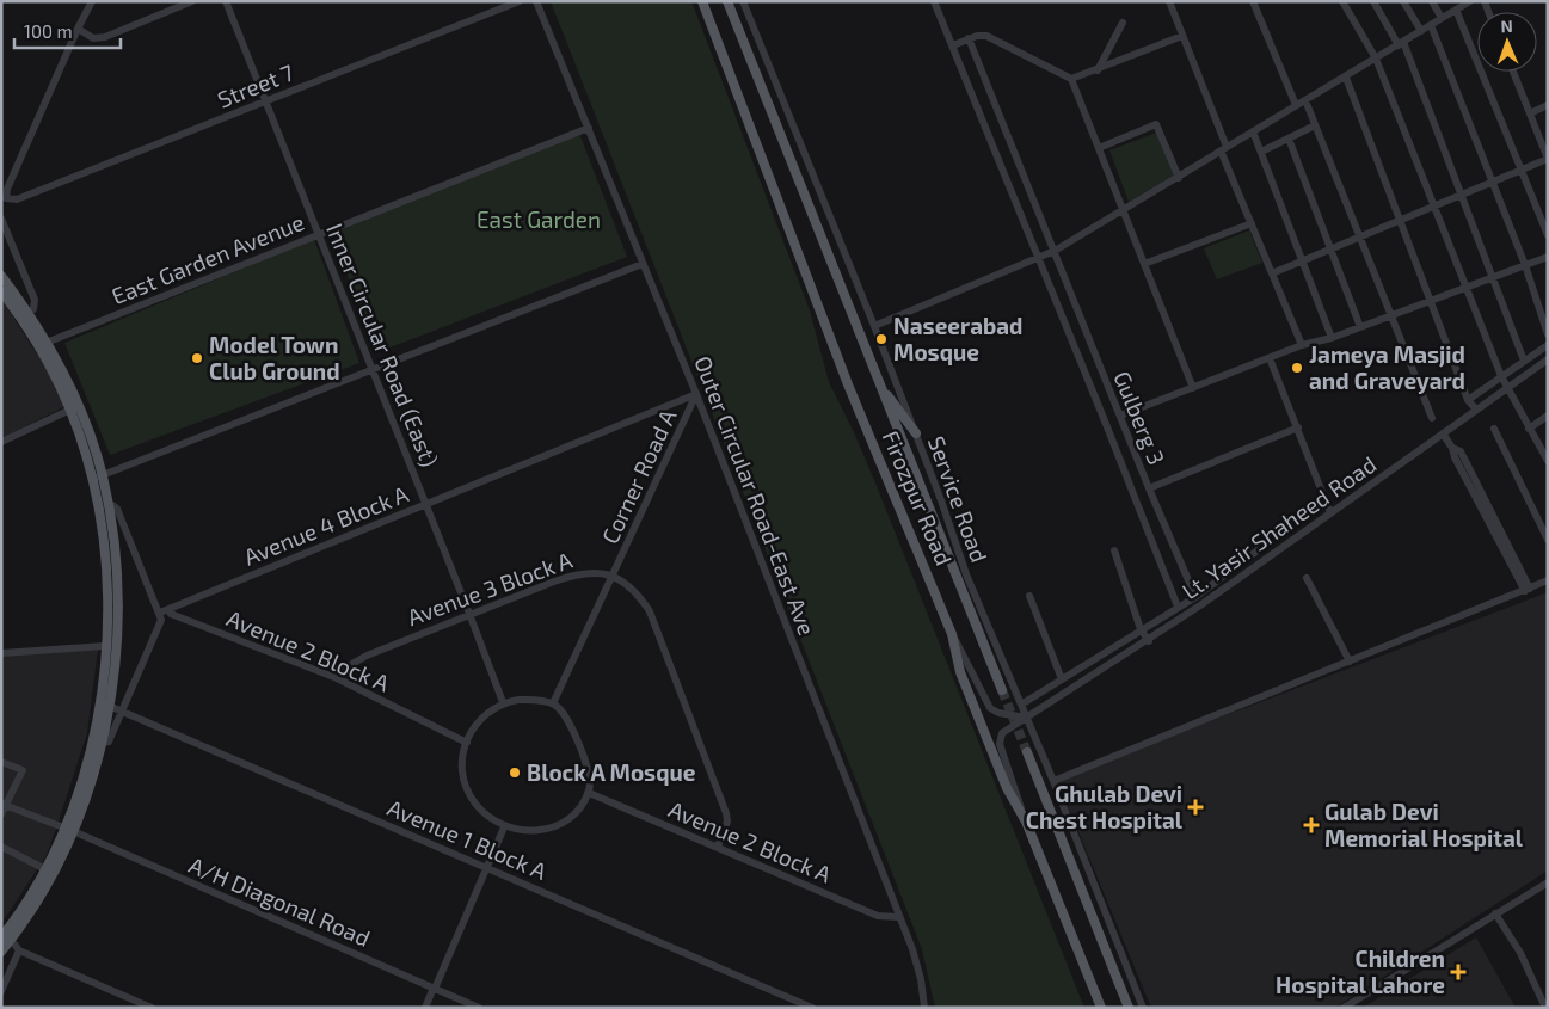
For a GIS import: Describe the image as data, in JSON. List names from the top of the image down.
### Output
{
  "streets": {
    "main road": ["Firozpur Road"],
    "street": [
      "Street 7",
      "East Garden Avenue",
      "Inner Circular Road (East)",
      "Gulberg 3",
      "Corner Road A",
      "Outer Circular Road-East Ave",
      "Service Road",
      "Avenue 4 Block A",
      "Lt. Yasir Shaheed Road",
      "Avenue 3 Block A",
      "Avenue 2 Block A",
      "Avenue 1 Block A",
      "A/H Diagonal Road"
    ]
  },
  "crossings": [
    ["Street 7", "Inner Circular Road (East)"],
    ["East Garden Avenue", "Inner Circular Road (East)"],
    ["East Garden Avenue", "Outer Circular Road-East Ave"],
    ["Inner Circular Road (East)", "Corner Road A"],
    ["Inner Circular Road (East)", "Avenue 4 Block A"],
    ["Inner Circular Road (East)", "Avenue 3 Block A"],
    ["Inner Circular Road (East)", "Avenue 2 Block A"],
    ["Corner Road A", "Outer Circular Road-East Ave"],
    ["Corner Road A", "Avenue 4 Block A"],
    ["Corner Road A", "Avenue 3 Block A"],
    ["Corner Road A", "Avenue 2 Block A"],
    ["Outer Circular Road-East Ave", "Avenue 4 Block A"],
    ["Outer Circular Road-East Ave", "Avenue 2 Block A"],
    ["Firozpur Road", "Lt. Yasir Shaheed Road"],
    ["Service Road", "Lt. Yasir Shaheed Road"],
    ["Avenue 4 Block A", "Avenue 2 Block A"],
    ["Avenue 3 Block A", "Avenue 2 Block A"]
  ],
  "parks": ["East Garden"],
  "places": {
    "other": [
      "Naseerabad Mosque",
      "Model Town Club Ground",
      "Jameya Masjid and Graveyard",
      "Block A Mosque"
    ],
    "health": ["Ghulab Devi Chest Hospital", "Gulab Devi Memorial Hospital", "Children Hospital Lahore"]
  },
  "scale_bar": "100 m",
  "north": "top"
}
